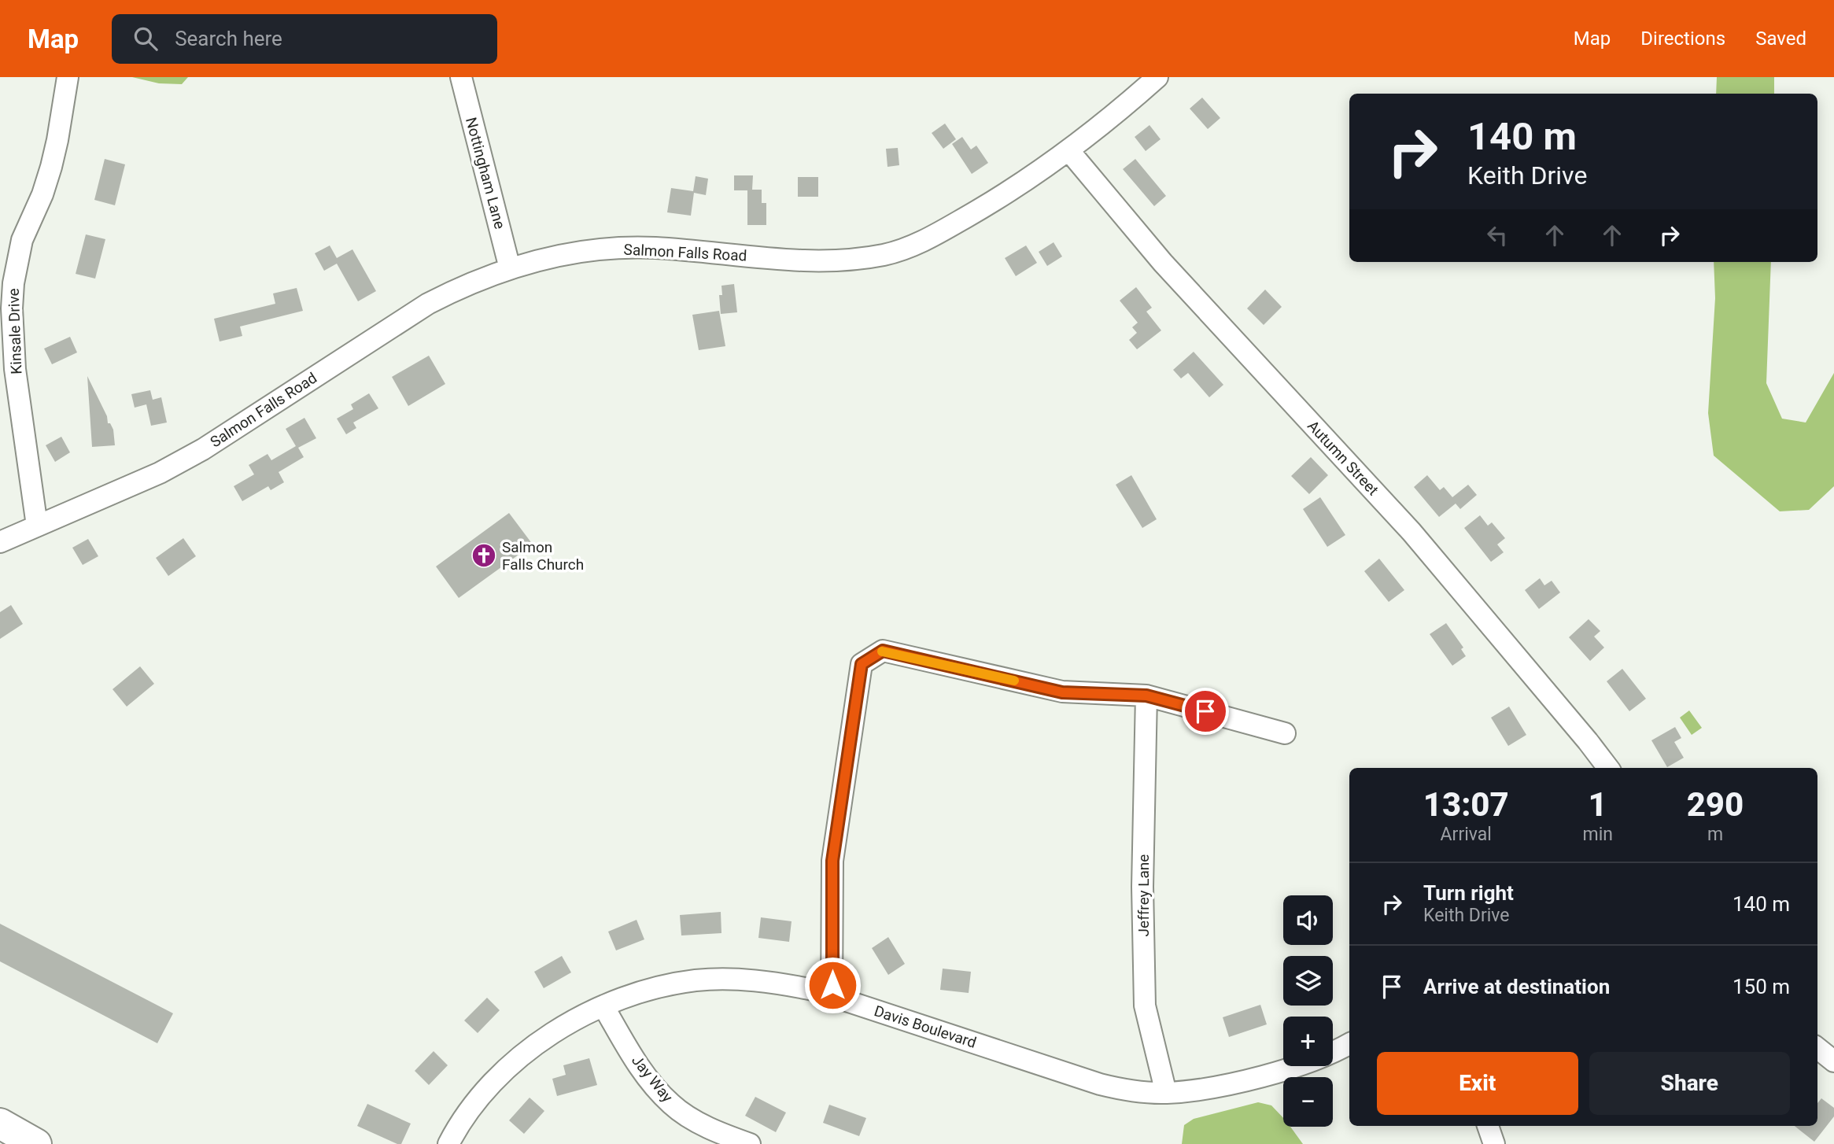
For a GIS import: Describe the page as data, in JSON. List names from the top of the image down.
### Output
{
  "streets": {
    "street": [
      "Nottingham Lane",
      "Salmon Falls Road",
      "Kinsale Drive",
      "Autumn Street",
      "Jeffrey Lane",
      "Davis Boulevard",
      "Jay Way"
    ]
  },
  "crossings": [
    ["Nottingham Lane", "Salmon Falls Road"],
    ["Salmon Falls Road", "Kinsale Drive"],
    ["Salmon Falls Road", "Autumn Street"],
    ["Jeffrey Lane", "Davis Boulevard"],
    ["Davis Boulevard", "Jay Way"]
  ],
  "places": {
    "church": ["Salmon Falls Church"]
  },
  "page": {
    "header": "Map",
    "search": "Search here",
    "nav": ["Map", "Directions", "Saved"],
    "turn": ["140 m", "Keith Drive"],
    "eta": [
      "13:07",
      "Arrival",
      "1",
      "min",
      "290",
      "m"
    ],
    "list": [
      {
        "name": "Turn right",
        "note": "Keith Drive",
        "value": "140 m"
      },
      {
        "name": "Arrive at destination",
        "value": "150 m"
      }
    ],
    "map_buttons": ["+", "−"],
    "buttons": ["Exit", "Share"]
  }
}
